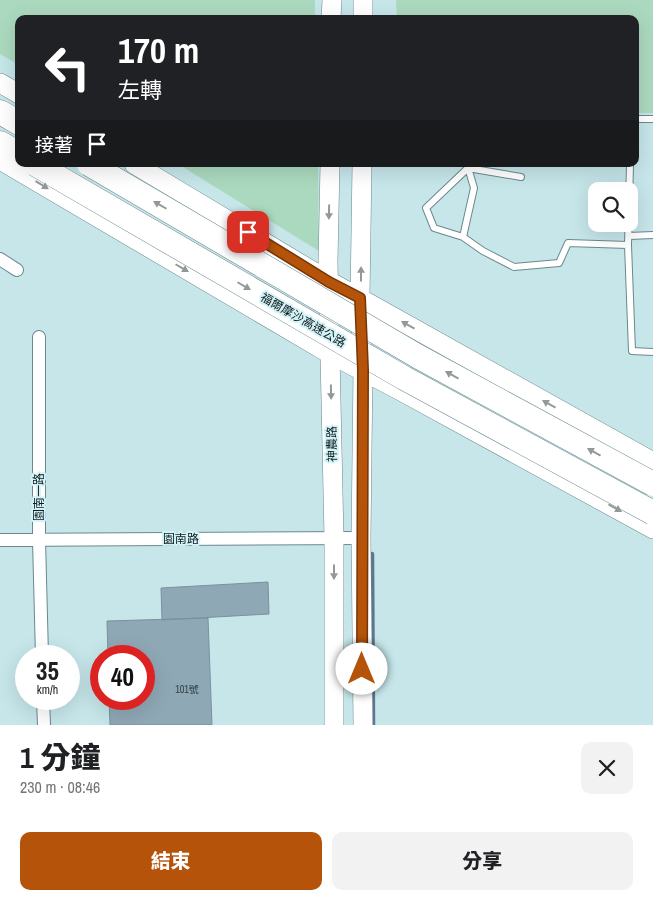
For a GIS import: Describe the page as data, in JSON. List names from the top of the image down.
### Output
{
  "streets": {
    "highway": ["福爾摩沙高速公路"],
    "main road": ["神農路"],
    "street": ["園南一路", "園南路"]
  },
  "crossings": [
    ["神農路", "園南路"],
    ["園南一路", "園南路"]
  ],
  "house_numbers": ["101號"],
  "page": {
    "turn": ["170 m", "左轉"],
    "then": "接著",
    "speed": "35 km/h",
    "limit": "40",
    "heading": ["1 分鐘", "230 m · 08:46"],
    "buttons": ["結束", "分享"]
  }
}
